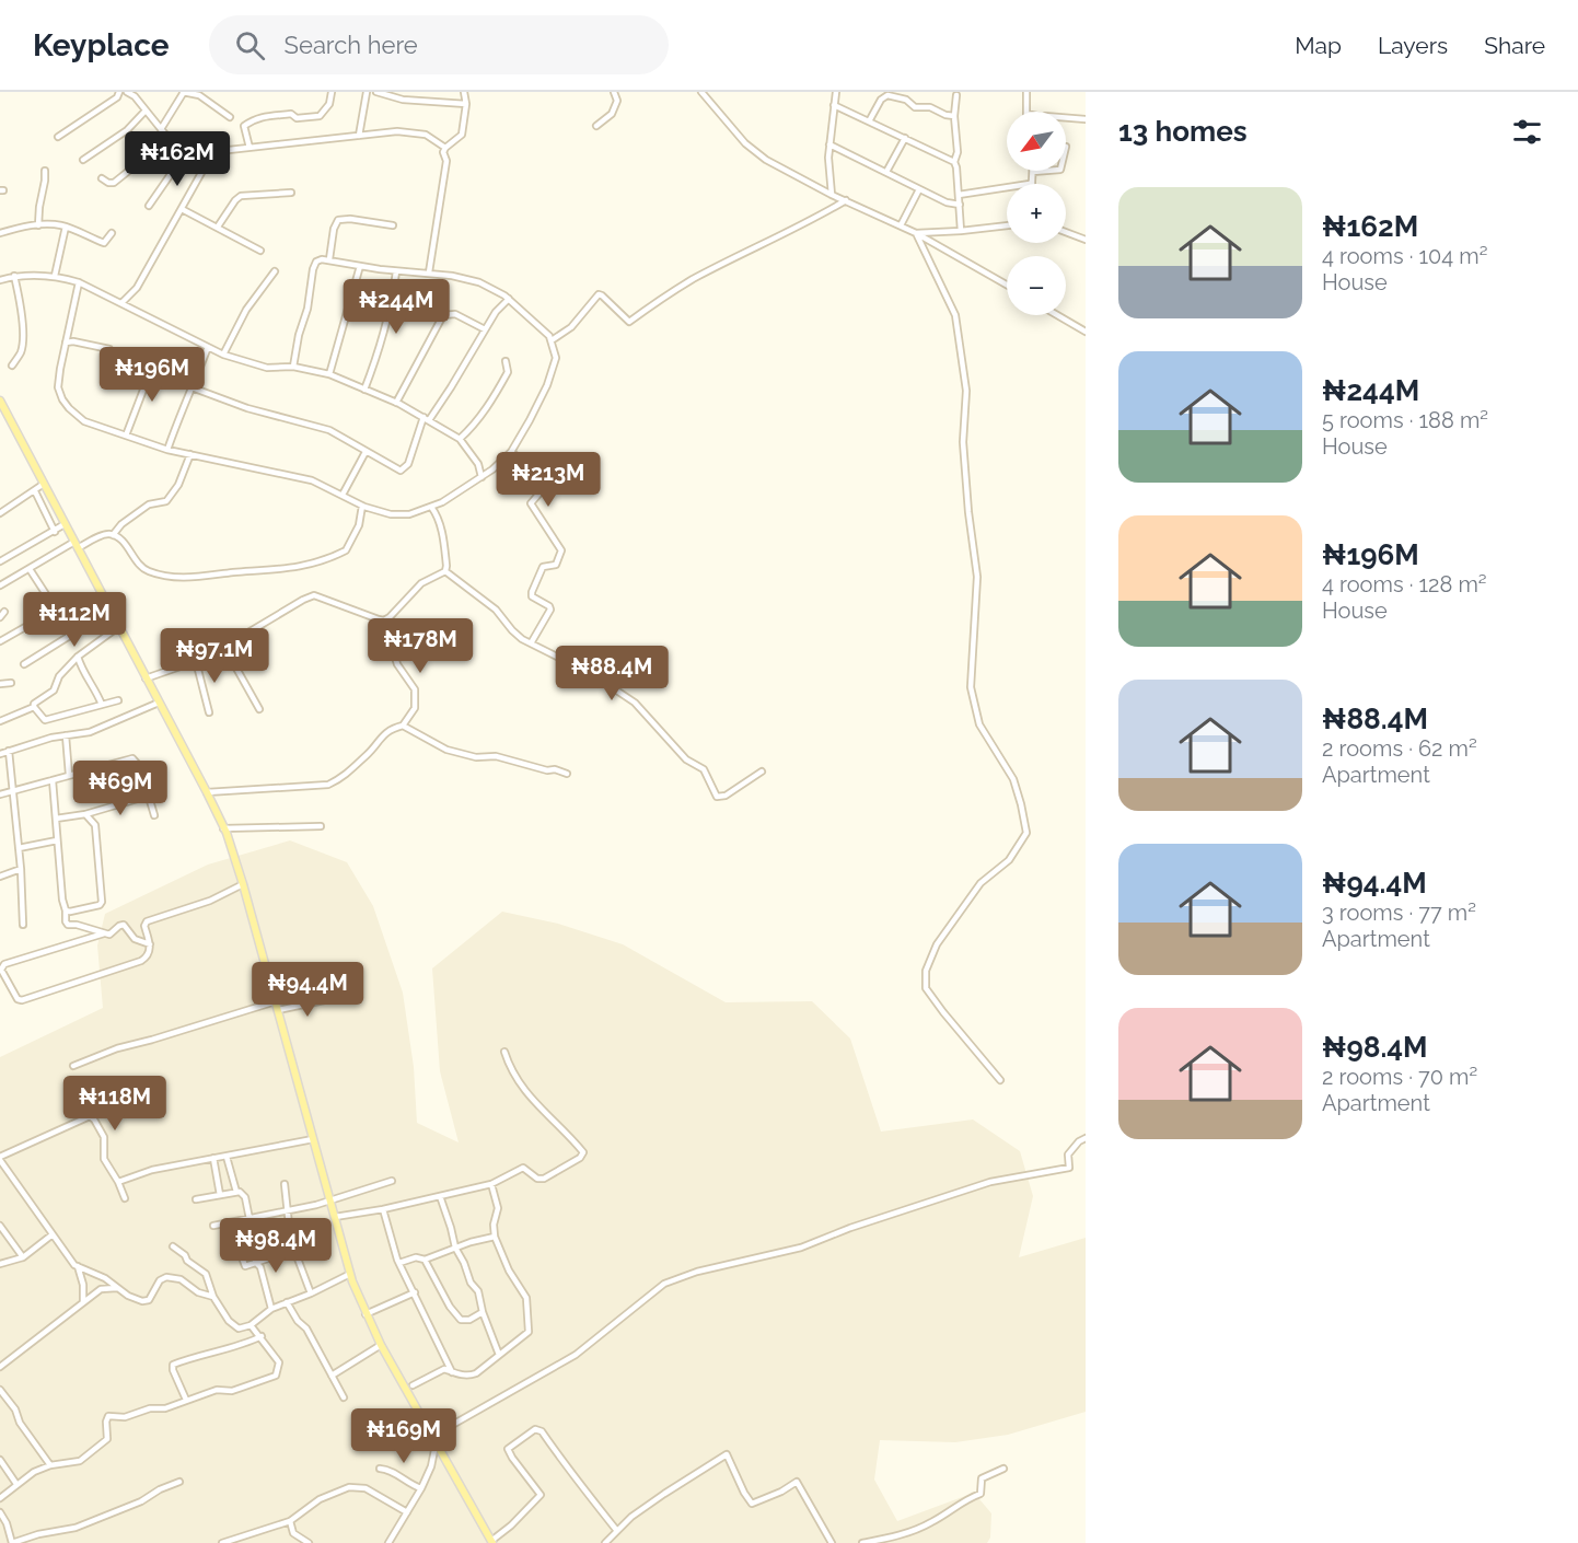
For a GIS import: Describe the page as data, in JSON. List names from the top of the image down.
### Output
{
  "north": "bottom left",
  "page": {
    "header": "Keyplace",
    "search": "Search here",
    "nav": ["Map", "Layers", "Share"],
    "heading": "13 homes",
    "map_buttons": ["+", "−"],
    "price": [
      "₦162M",
      "₦244M",
      "₦196M",
      "₦213M",
      "₦112M",
      "₦178M",
      "₦97.1M",
      "₦88.4M",
      "₦69M",
      "₦94.4M",
      "₦118M",
      "₦98.4M",
      "₦169M"
    ],
    "list": [
      {
        "name": "₦162M",
        "note": "4 rooms · 104 m² · House"
      },
      {
        "name": "₦244M",
        "note": "5 rooms · 188 m² · House"
      },
      {
        "name": "₦196M",
        "note": "4 rooms · 128 m² · House"
      },
      {
        "name": "₦88.4M",
        "note": "2 rooms · 62 m² · Apartment"
      },
      {
        "name": "₦94.4M",
        "note": "3 rooms · 77 m² · Apartment"
      },
      {
        "name": "₦98.4M",
        "note": "2 rooms · 70 m² · Apartment"
      }
    ]
  }
}
